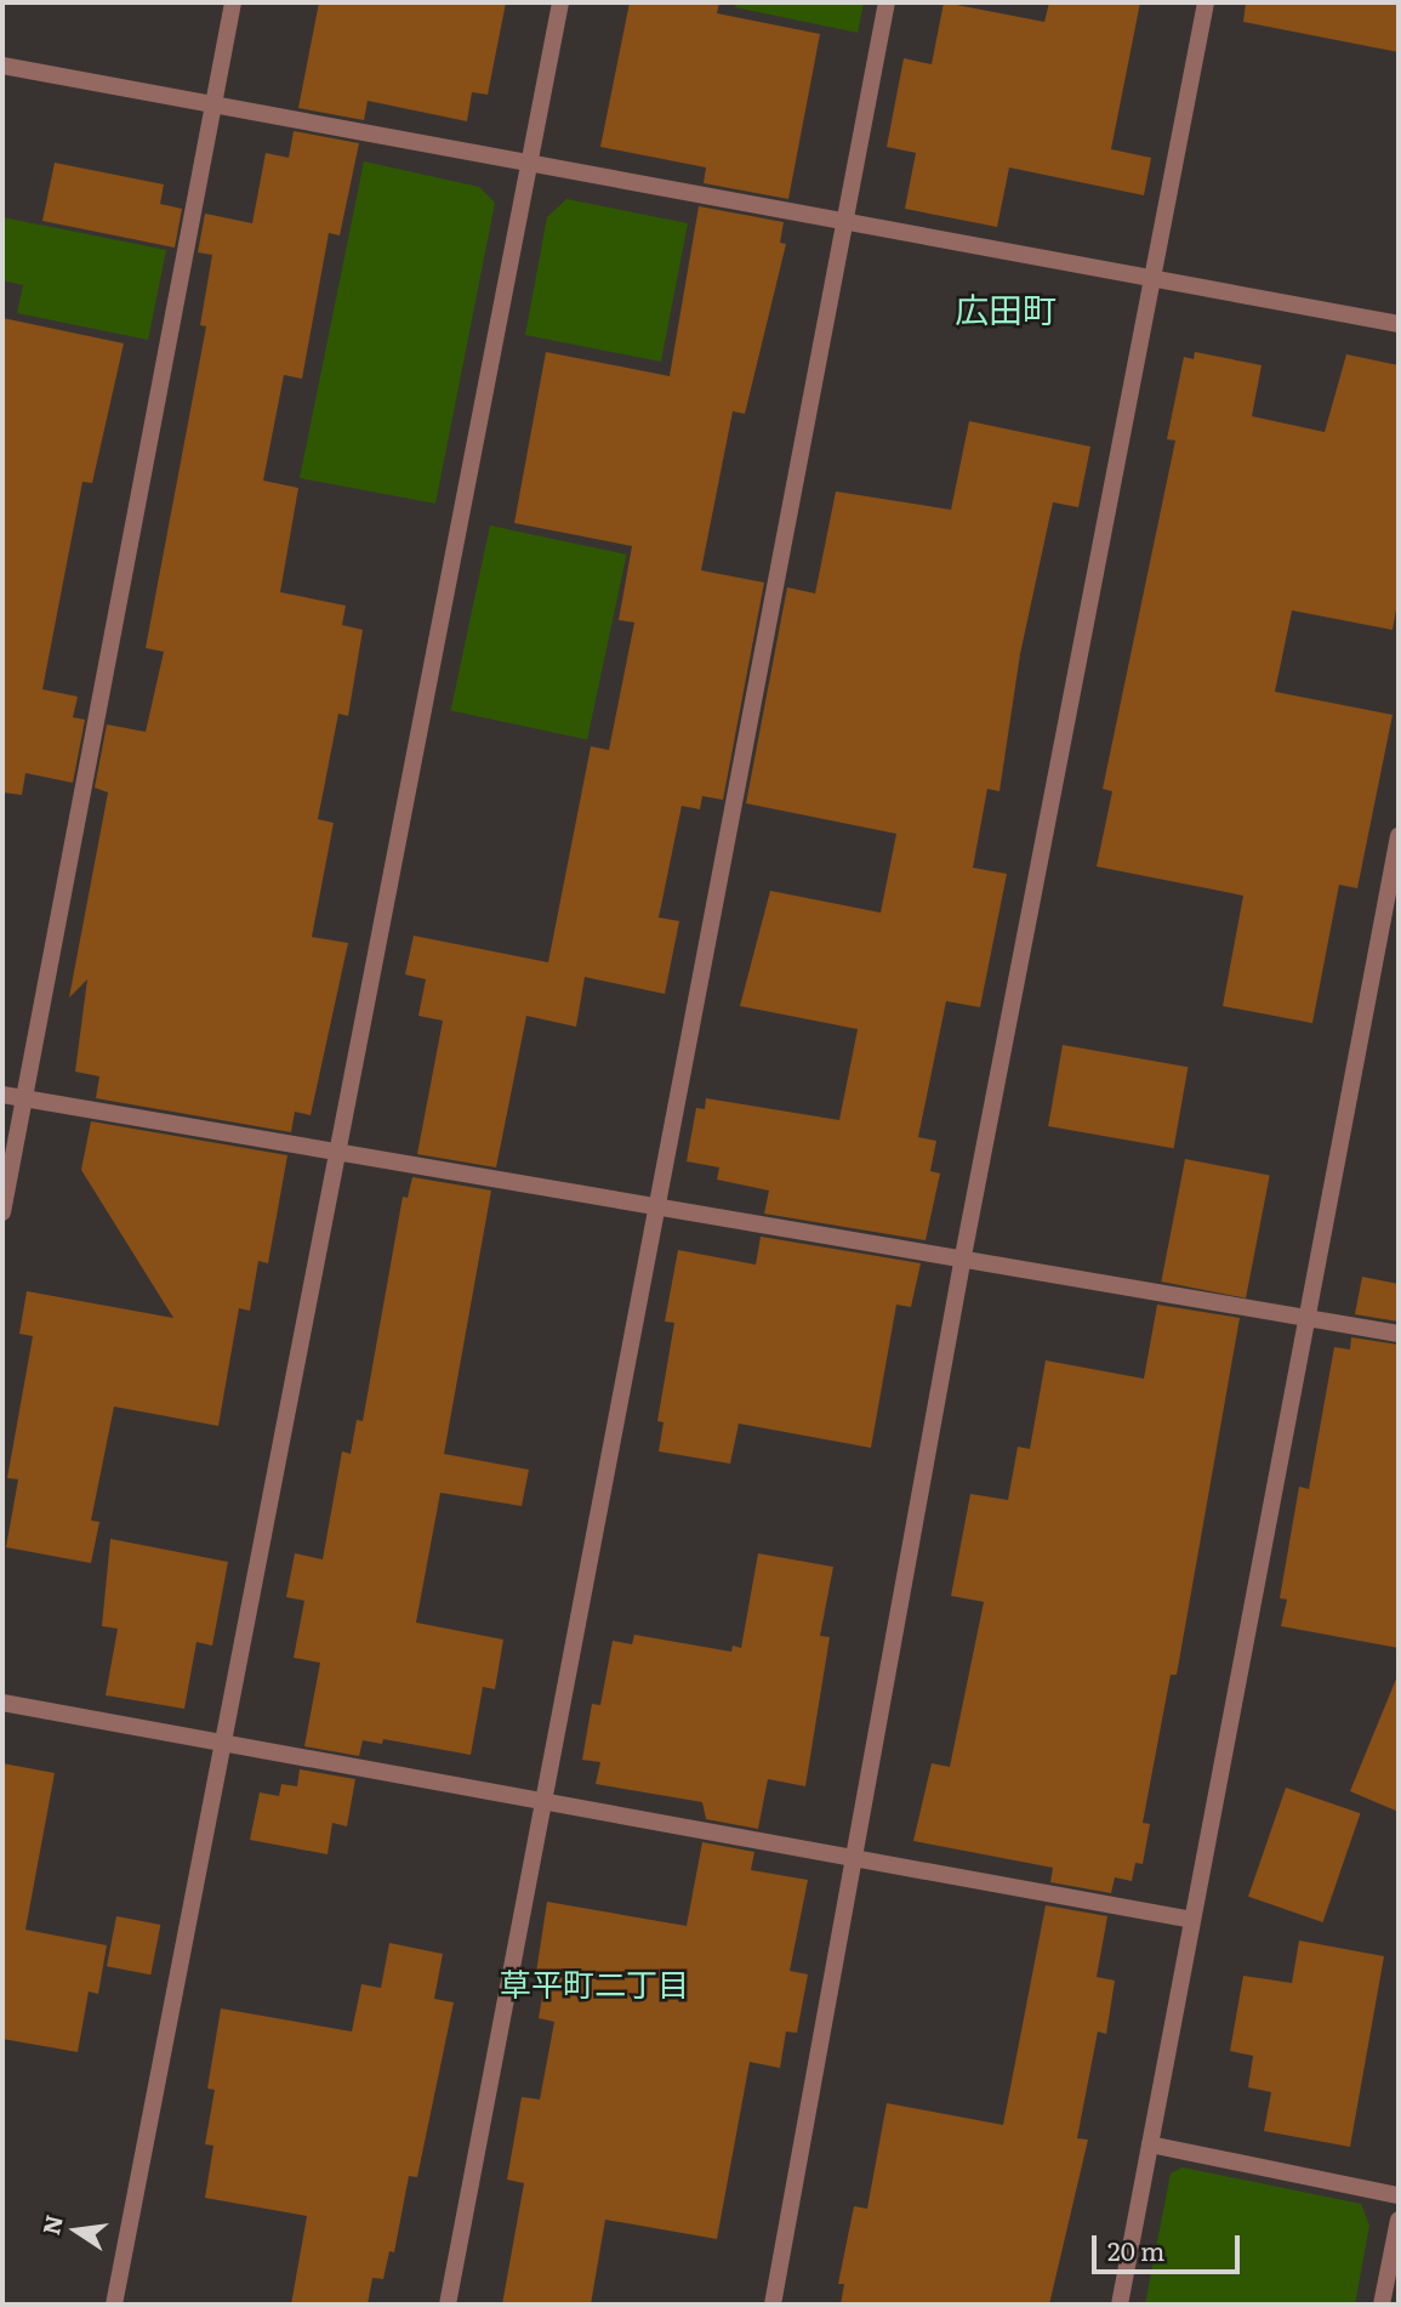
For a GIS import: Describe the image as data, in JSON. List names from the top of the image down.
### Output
{
  "districts": ["広田町", "草平町二丁目"],
  "scale_bar": "20 m",
  "north": "left"
}
